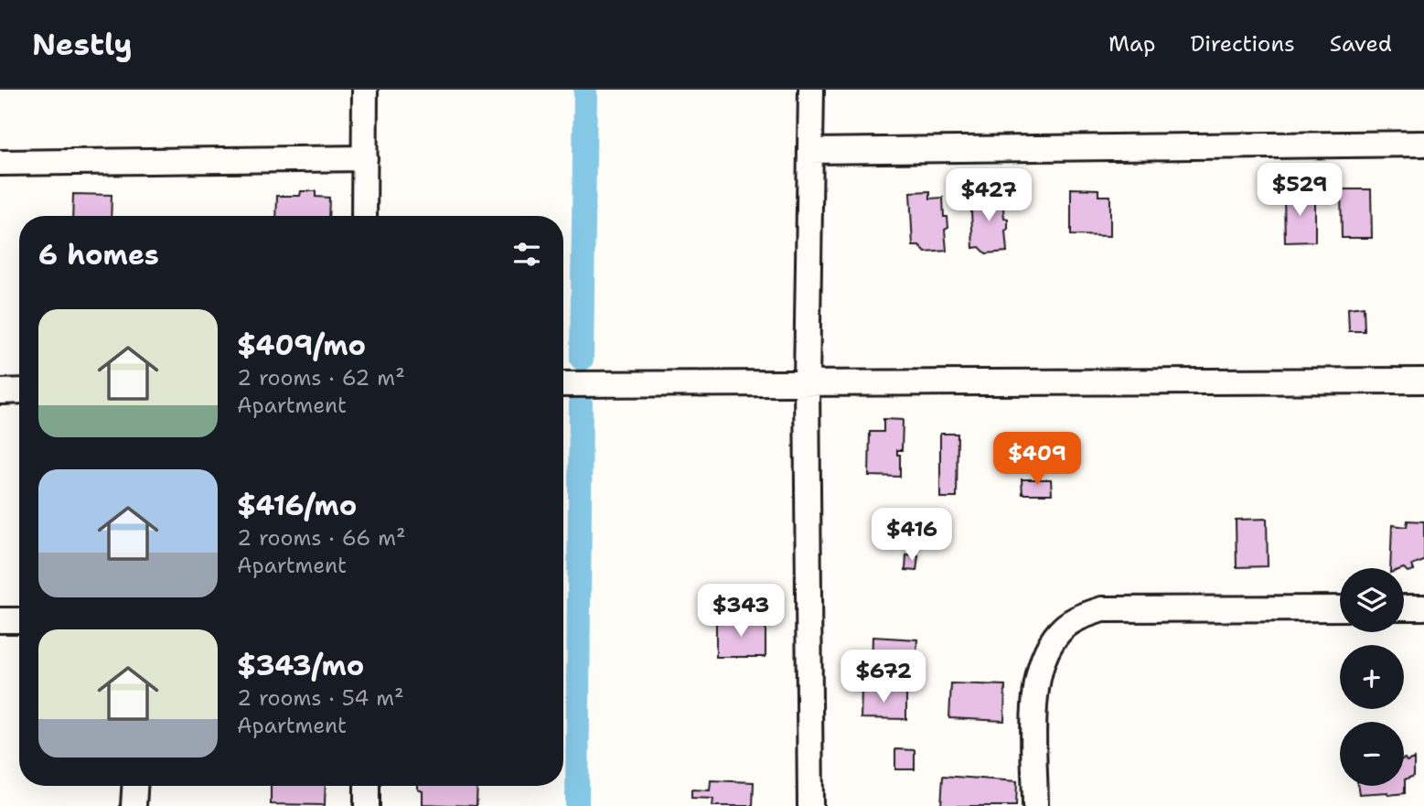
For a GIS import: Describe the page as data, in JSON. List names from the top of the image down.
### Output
{
  "page": {
    "header": "Nestly",
    "nav": ["Map", "Directions", "Saved"],
    "price": [
      "$529",
      "$427",
      "$409",
      "$416",
      "$343",
      "$672"
    ],
    "heading": "6 homes",
    "list": [
      {
        "name": "$409/mo",
        "note": "2 rooms · 62 m² · Apartment"
      },
      {
        "name": "$416/mo",
        "note": "2 rooms · 66 m² · Apartment"
      },
      {
        "name": "$343/mo",
        "note": "2 rooms · 54 m² · Apartment"
      }
    ],
    "map_buttons": ["+", "−"]
  }
}
